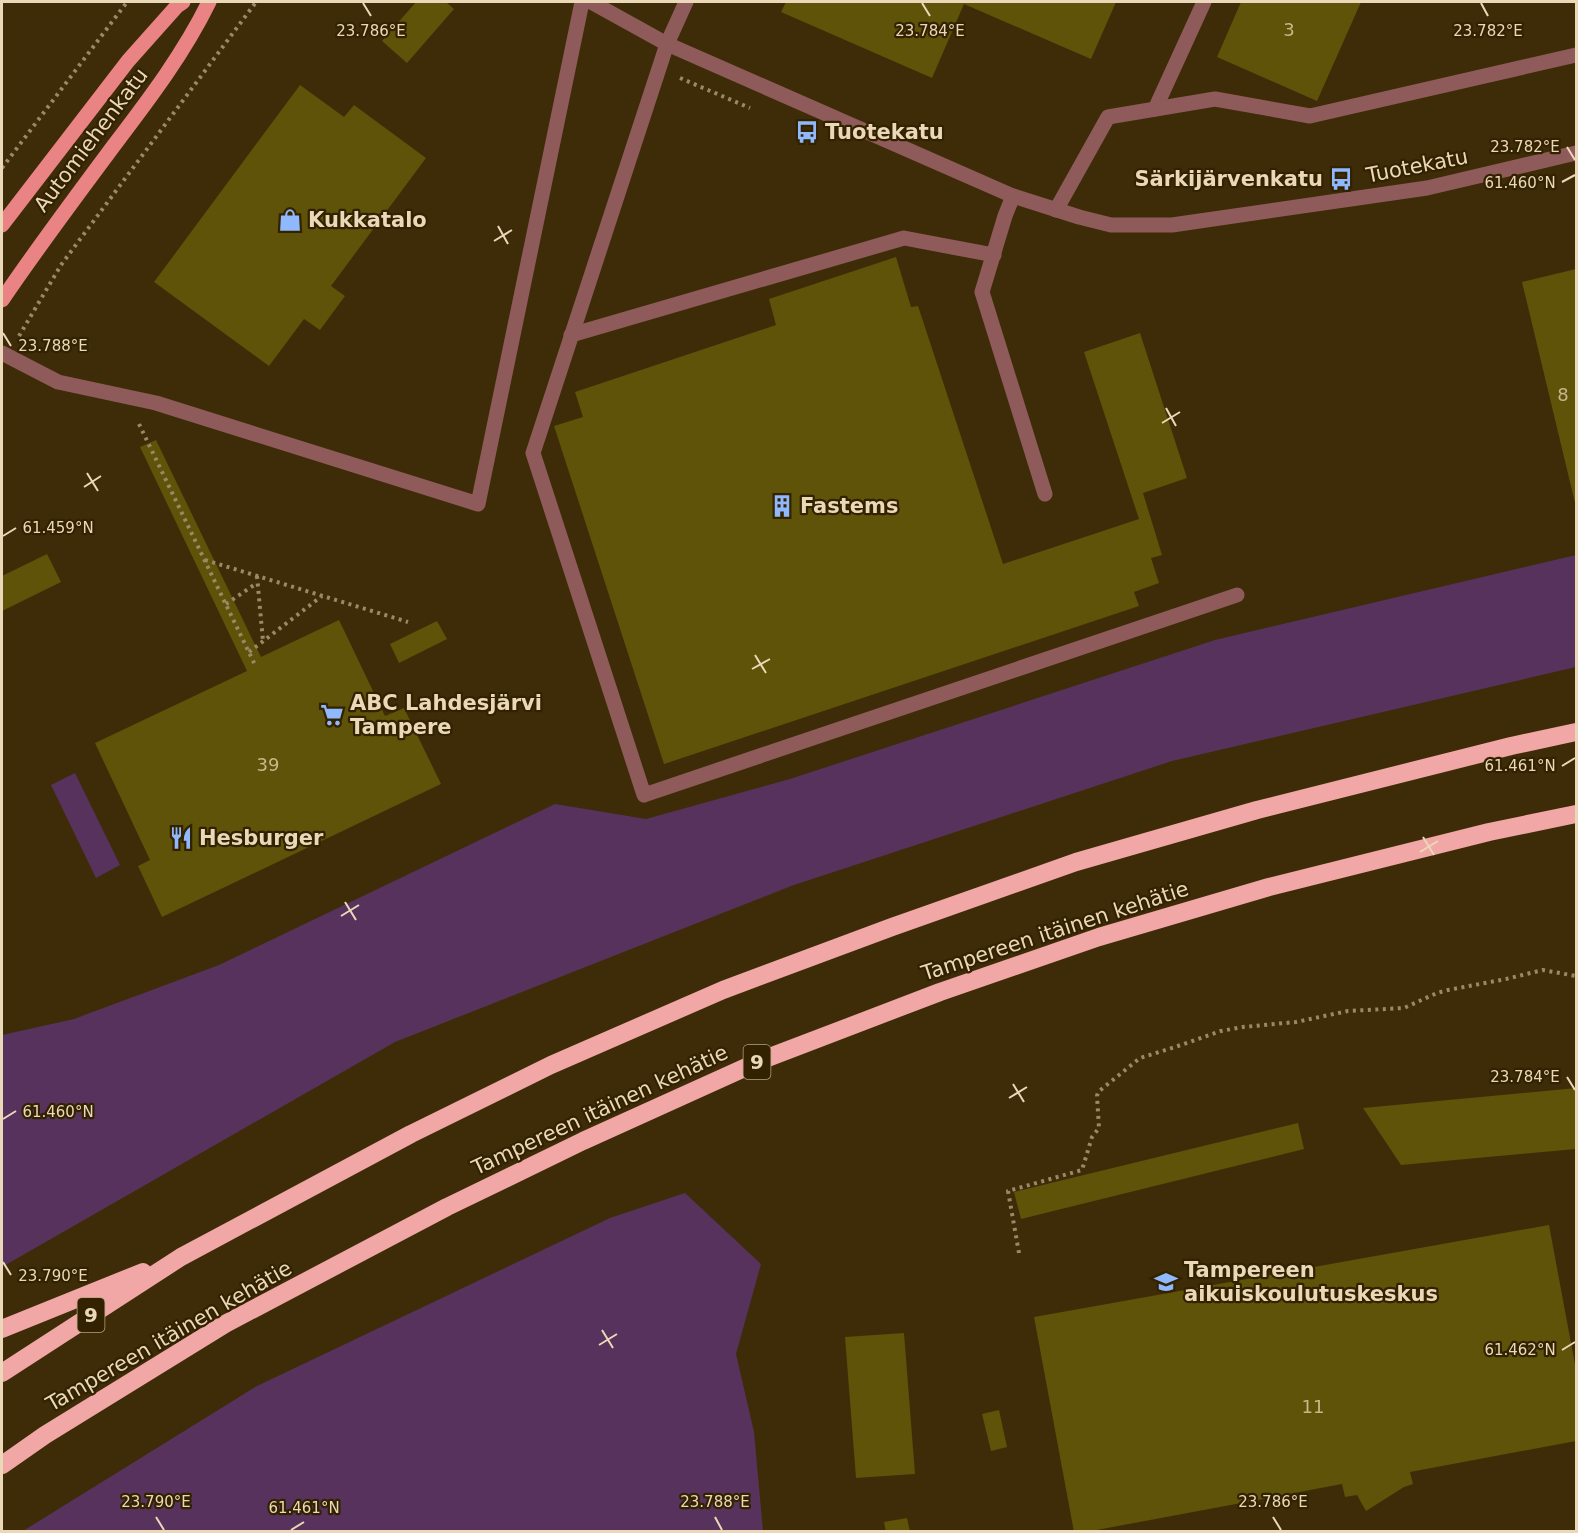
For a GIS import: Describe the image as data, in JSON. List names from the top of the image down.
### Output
{
  "streets": {
    "highway": ["Tampereen itäinen kehätie", "9"],
    "main road": ["Automiehenkatu"],
    "street": ["Tuotekatu"]
  },
  "places": {
    "bus stop": ["Tuotekatu", "Särkijärvenkatu"],
    "shop": ["Kukkatalo"],
    "building": ["Fastems"],
    "supermarket": ["ABC Lahdesjärvi Tampere"],
    "restaurant": ["Hesburger"],
    "school or university": ["Tampereen aikuiskoulutuskeskus"]
  },
  "house_numbers": [
    "3",
    "8",
    "39",
    "11"
  ],
  "coordinates": [
    "23.786°E",
    "23.784°E",
    "23.782°E",
    "61.460°N",
    "23.788°E",
    "61.459°N",
    "61.461°N",
    "23.790°E",
    "61.462°N"
  ]
}
